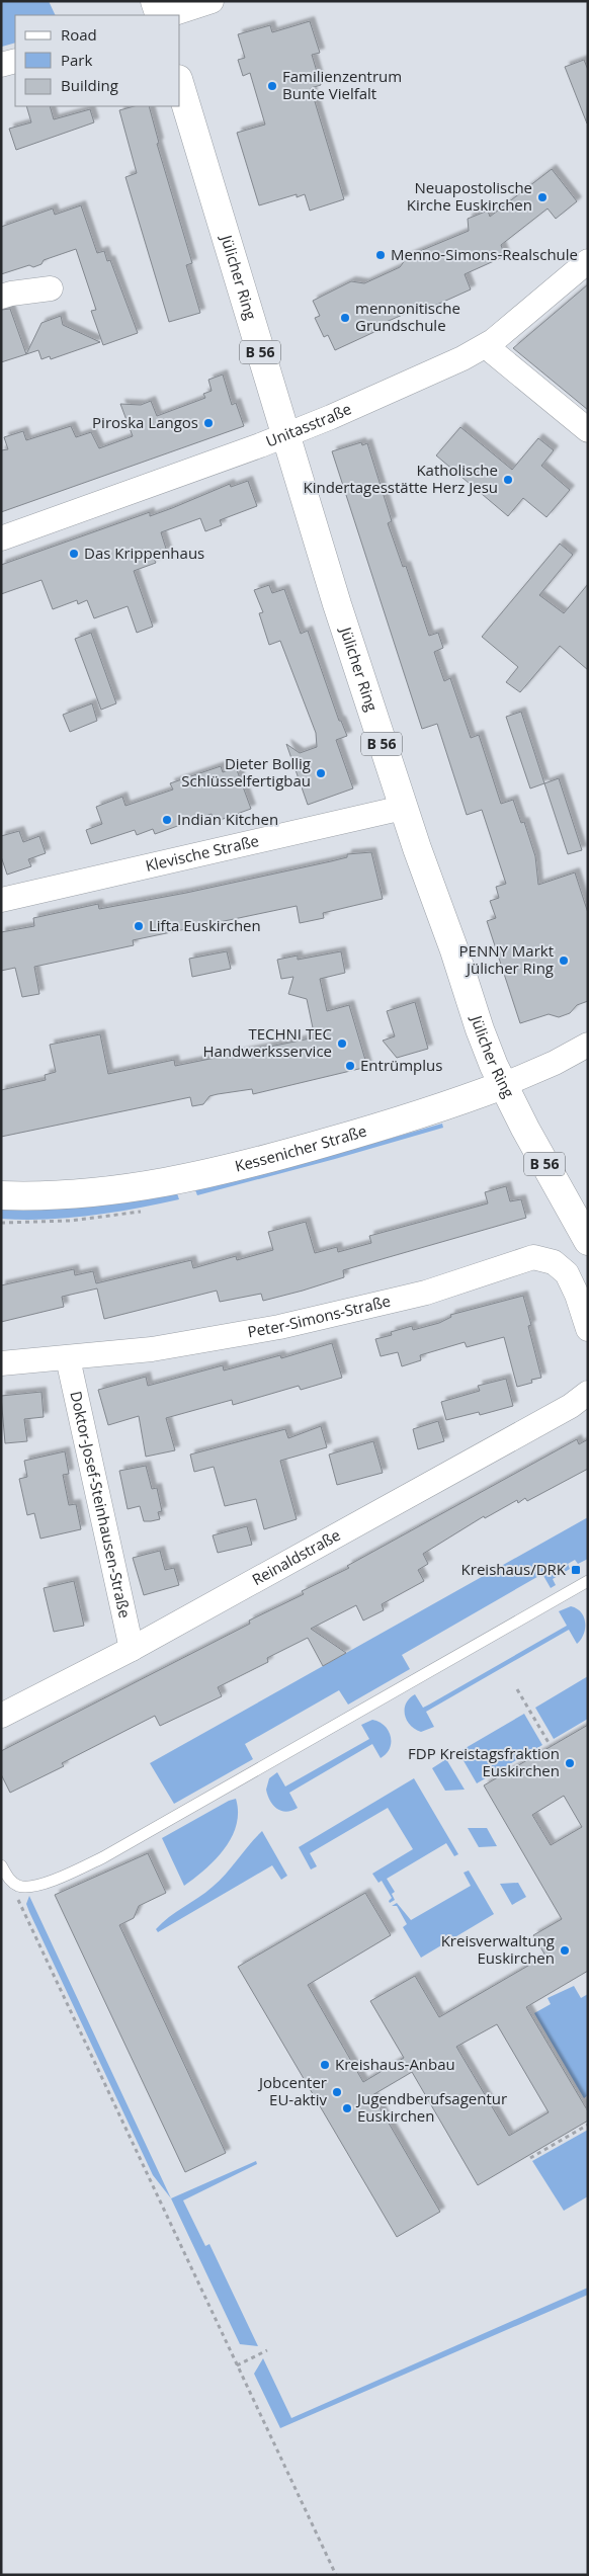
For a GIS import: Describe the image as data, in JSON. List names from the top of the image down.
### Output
{
  "streets": {
    "main road": ["Jülicher Ring", "B 56", "Kessenicher Straße"],
    "street": [
      "Unitasstraße",
      "Klevische Straße",
      "Peter-Simons-Straße",
      "Doktor-Josef-Steinhausen-Straße",
      "Reinaldstraße"
    ]
  },
  "crossings": [
    ["Jülicher Ring", "Unitasstraße"],
    ["Jülicher Ring", "Klevische Straße"],
    ["Jülicher Ring", "Kessenicher Straße"],
    ["Peter-Simons-Straße", "Doktor-Josef-Steinhausen-Straße"],
    ["Doktor-Josef-Steinhausen-Straße", "Reinaldstraße"]
  ],
  "places": {
    "other": [
      "Familienzentrum Bunte Vielfalt",
      "Neuapostolische Kirche Euskirchen",
      "Menno-Simons-Realschule",
      "mennonitische Grundschule",
      "Piroska Langos",
      "Katholische Kindertagesstätte Herz Jesu",
      "Das Krippenhaus",
      "Dieter Bollig Schlüsselfertigbau",
      "Indian Kitchen",
      "Lifta Euskirchen",
      "PENNY Markt Jülicher Ring",
      "TECHNI TEC Handwerksservice",
      "Entrümplus",
      "FDP Kreistagsfraktion Euskirchen",
      "Kreisverwaltung Euskirchen",
      "Kreishaus-Anbau",
      "Jobcenter EU-aktiv",
      "Jugendberufsagentur Euskirchen"
    ],
    "transit": ["Kreishaus/DRK"]
  },
  "legend": ["Road", "Park", "Building"]
}
